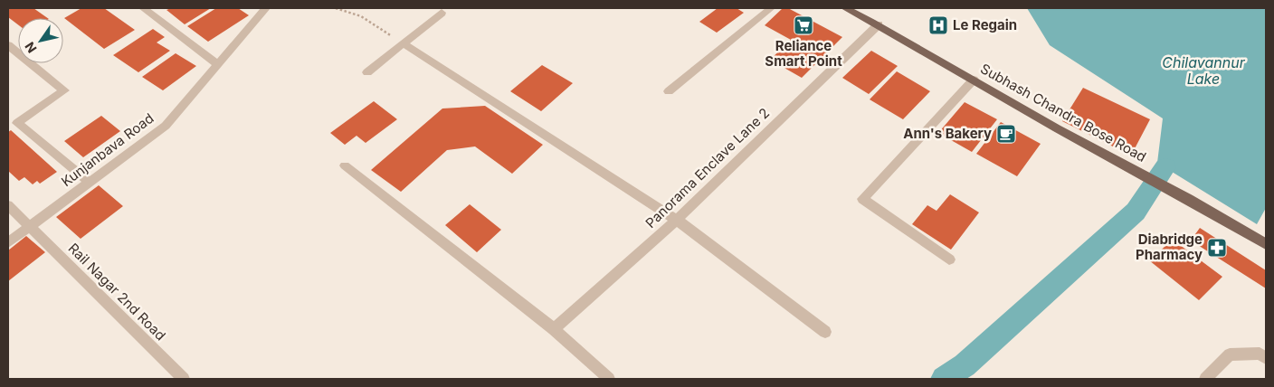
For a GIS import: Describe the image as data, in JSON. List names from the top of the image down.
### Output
{
  "streets": {
    "main road": ["Subhash Chandra Bose Road"],
    "street": ["Kunjanbava Road", "Panorama Enclave Lane 2", "Rail Nagar 2nd Road"]
  },
  "crossings": [
    ["Subhash Chandra Bose Road", "Panorama Enclave Lane 2"],
    ["Kunjanbava Road", "Rail Nagar 2nd Road"]
  ],
  "water": ["Chilavannur Lake"],
  "places": {
    "supermarket": ["Reliance Smart Point"],
    "hospital": ["Le Regain"],
    "cafe": ["Ann's Bakery"],
    "pharmacy": ["Diabridge Pharmacy"]
  },
  "north": "bottom left"
}
